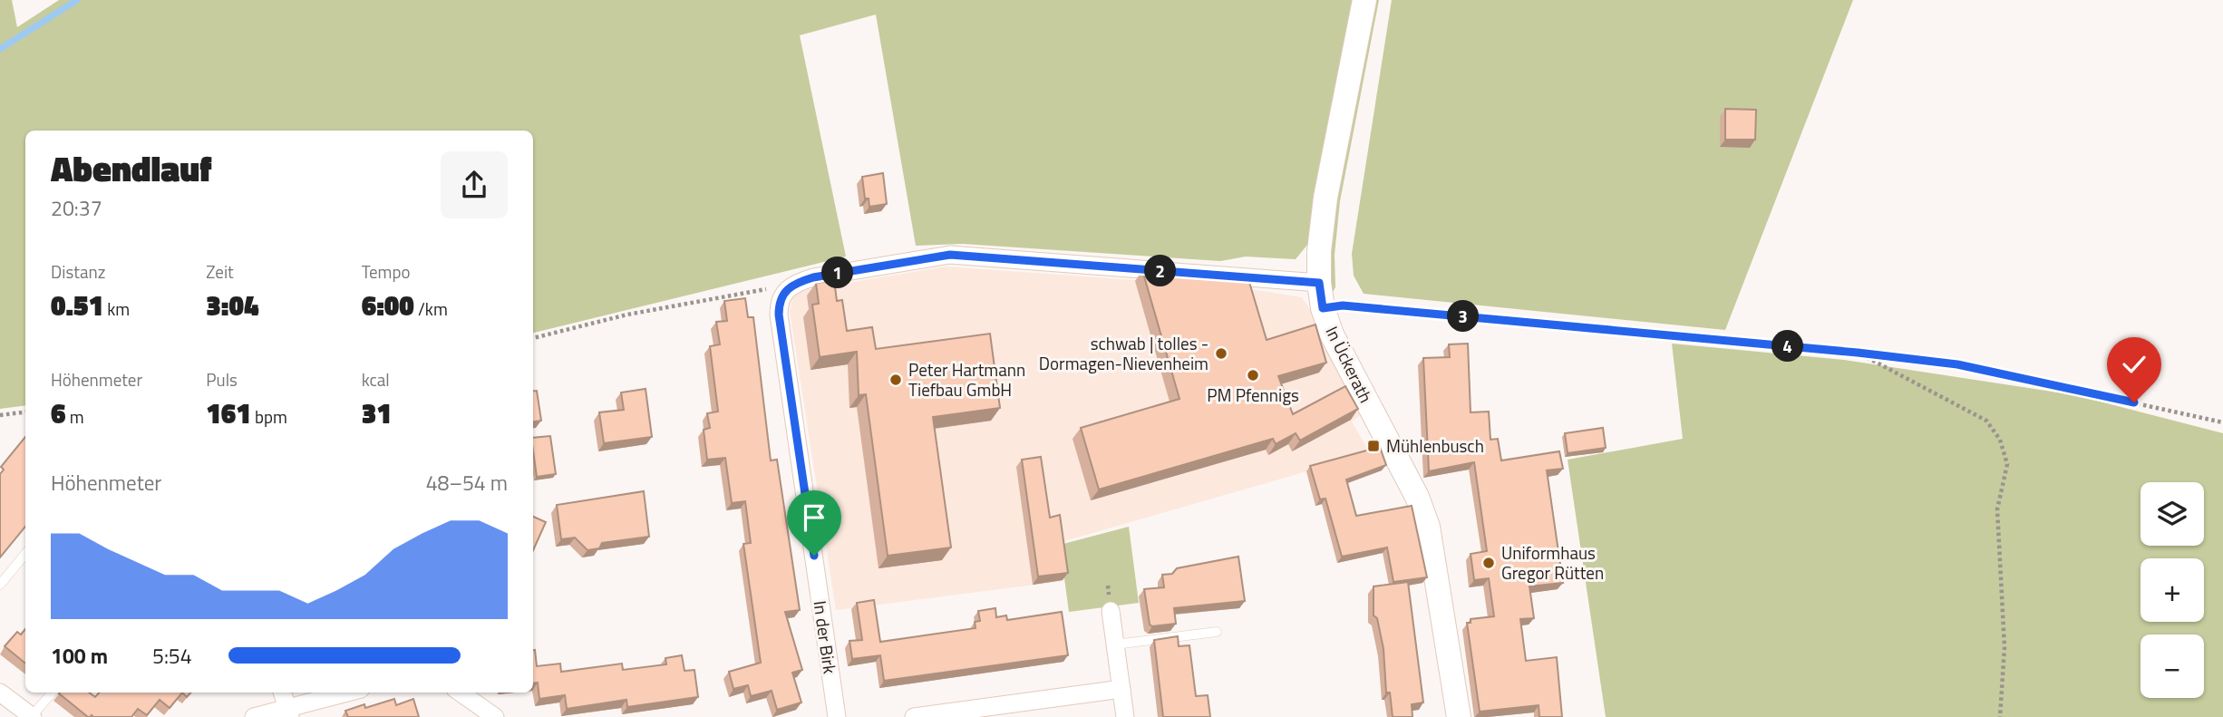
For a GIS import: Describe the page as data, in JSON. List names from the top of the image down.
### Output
{
  "streets": {
    "main road": ["In Ückerath"],
    "street": ["In der Birk"]
  },
  "places": {
    "other": [
      "schwab | tolles - Dormagen-Nievenheim",
      "PM Pfennigs",
      "Peter Hartmann Tiefbau GmbH",
      "Uniformhaus Gregor Rütten"
    ],
    "transit": ["Mühlenbusch"]
  },
  "page": {
    "heading": ["Abendlauf", "20:37"],
    "stats": [
      ["Distanz", "0.51 km"],
      ["Zeit", "3:04"],
      ["Tempo", "6:00 /km"],
      ["Höhenmeter", "6 m"],
      ["Puls", "161 bpm"],
      ["kcal", "31"]
    ],
    "pins": [
      "2",
      "1",
      "3",
      "4"
    ],
    "chart": ["Höhenmeter", "48–54 m"],
    "map_buttons": ["+", "−"],
    "list": [
      {
        "name": "100 m",
        "note": "5:54"
      }
    ]
  }
}
